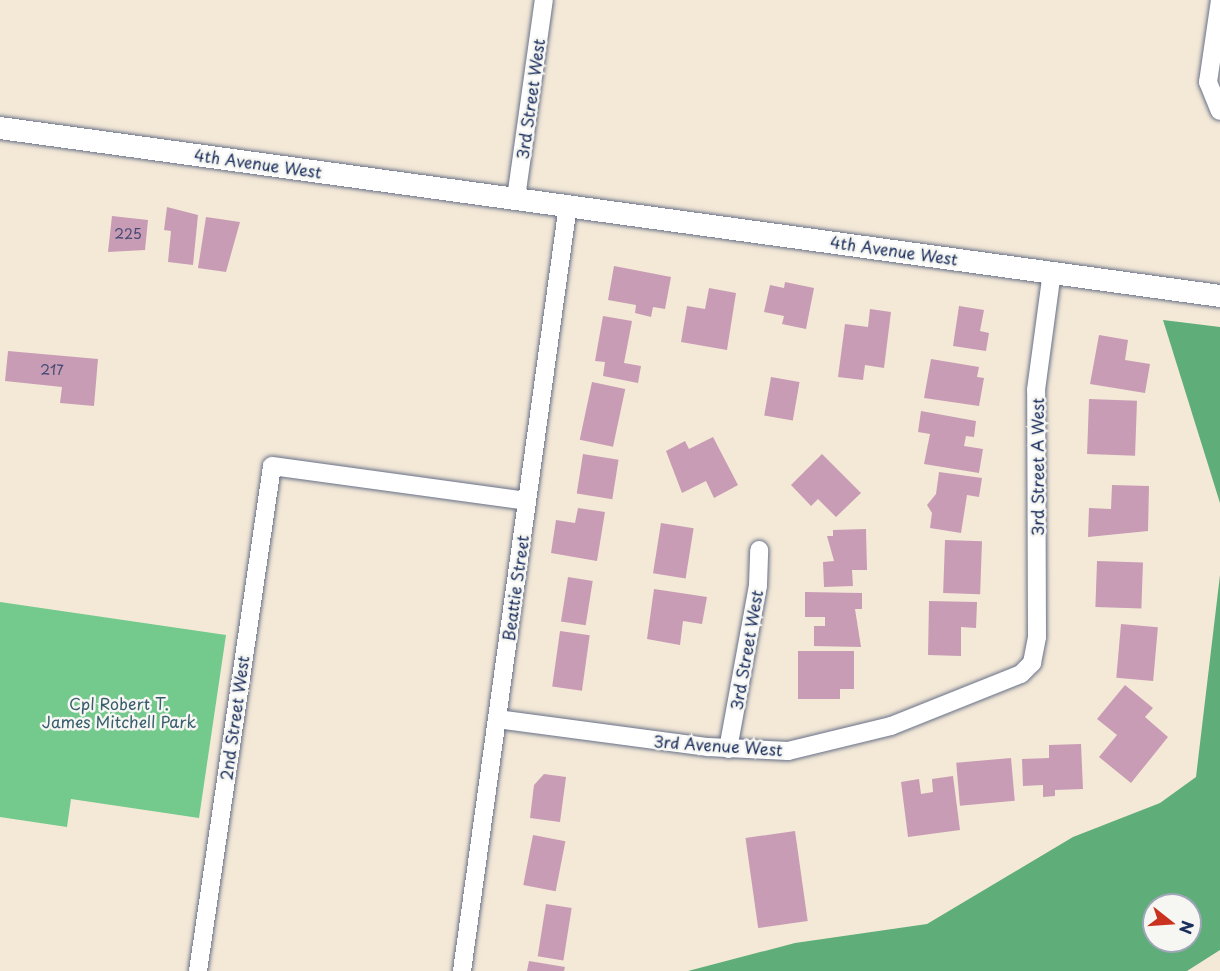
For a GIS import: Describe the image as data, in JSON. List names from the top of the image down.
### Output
{
  "streets": {
    "street": [
      "3rd Street West",
      "4th Avenue West",
      "3rd Street A West",
      "Beattie Street",
      "2nd Street West",
      "3rd Avenue West"
    ]
  },
  "crossings": [
    ["3rd Street West", "4th Avenue West"],
    ["3rd Street West", "3rd Avenue West"],
    ["4th Avenue West", "3rd Street A West"],
    ["4th Avenue West", "Beattie Street"],
    ["3rd Street A West", "3rd Avenue West"],
    ["Beattie Street", "2nd Street West"],
    ["Beattie Street", "3rd Avenue West"]
  ],
  "parks": ["Cpl Robert T. James Mitchell Park"],
  "house_numbers": ["225", "217"],
  "north": "right"
}
